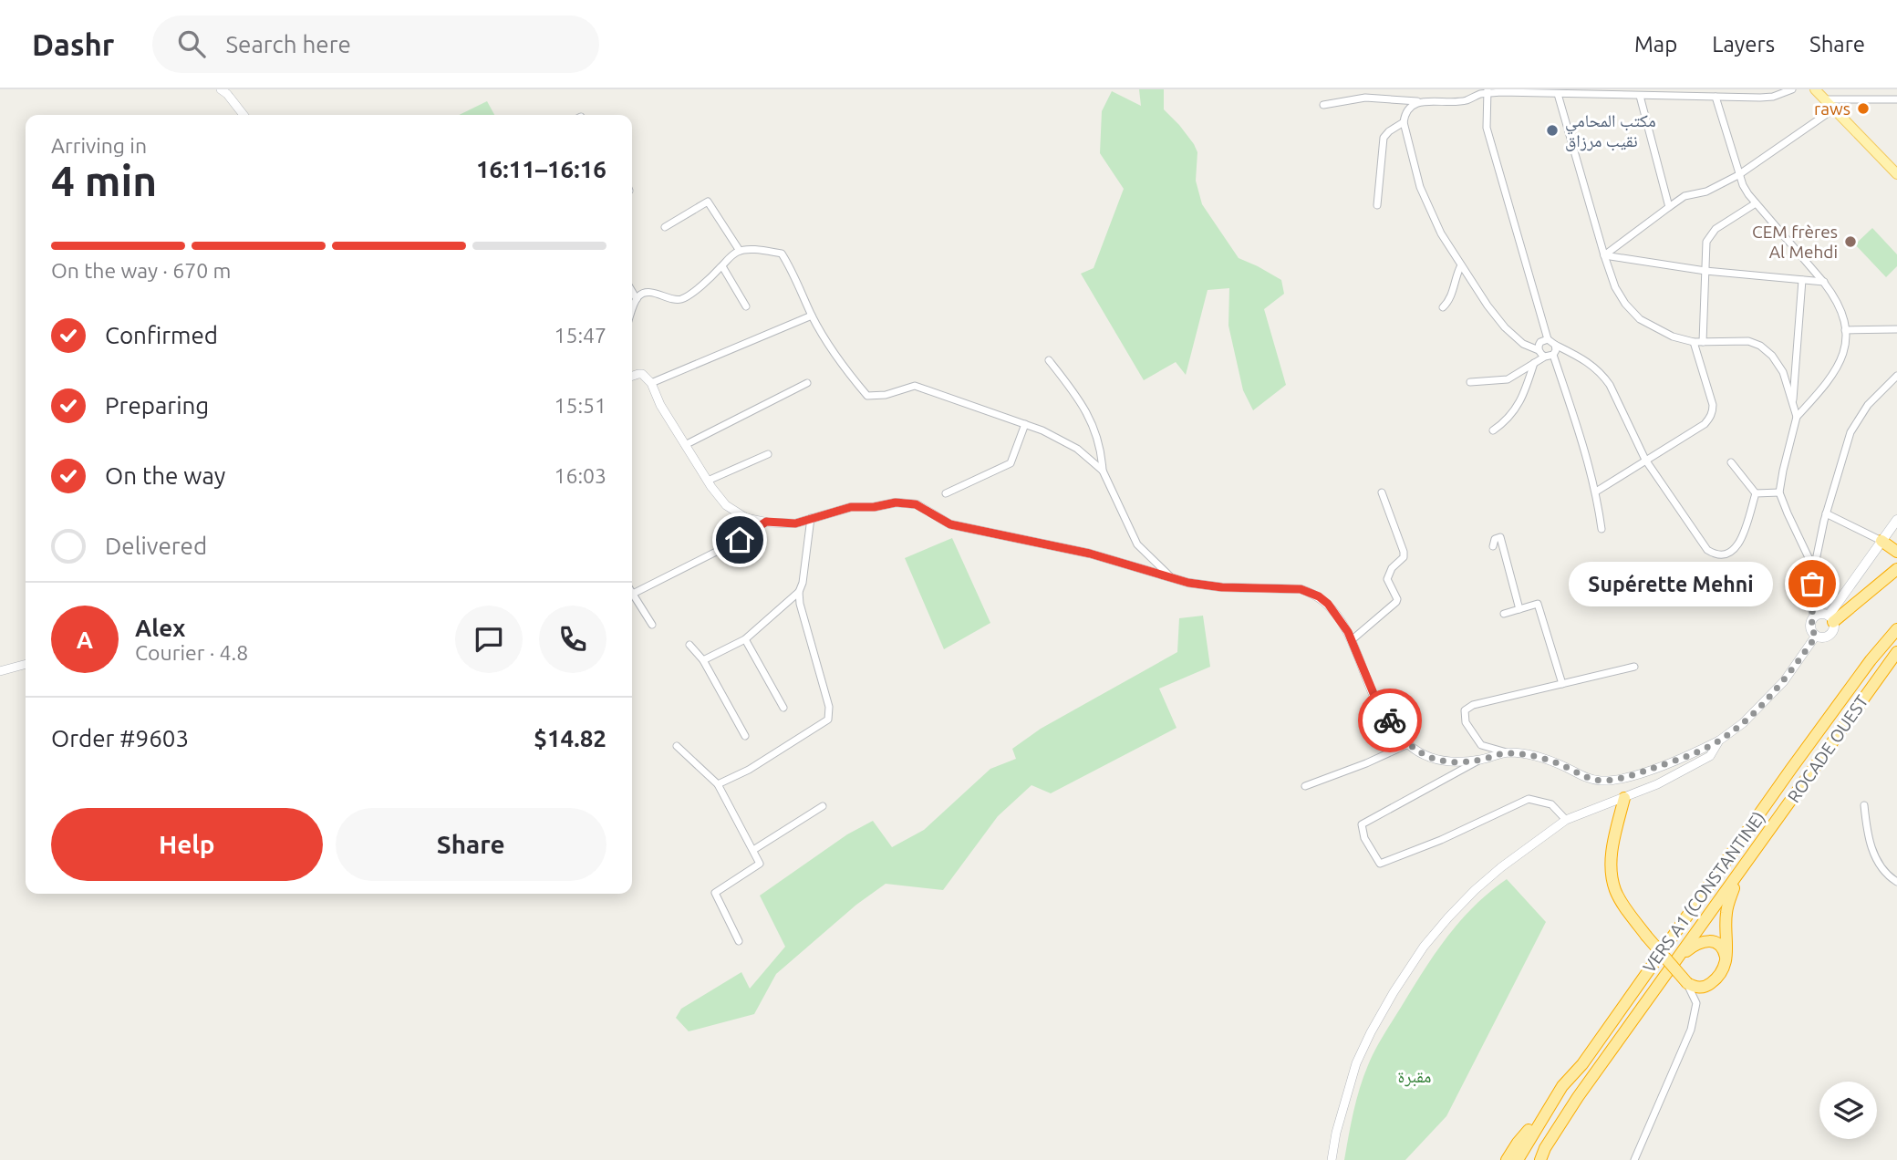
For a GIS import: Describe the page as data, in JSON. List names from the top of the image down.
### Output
{
  "streets": {
    "highway": ["ROCADE OUEST", "VERS A1 (CONSTANTINE)"]
  },
  "parks": ["مقبرة"],
  "places": [
    "raws",
    "مكتب المحامي نقيب مرزاق",
    "CEM frères Al Mehdi",
    "Supérette Mehni"
  ],
  "page": {
    "header": "Dashr",
    "search": "Search here",
    "nav": ["Map", "Layers", "Share"],
    "heading": ["4 min", "Arriving in", "16:11–16:16"],
    "panel": [
      "Alex",
      "Courier · 4.8",
      "Order #9603",
      "$14.82"
    ],
    "bar": "On the way · 670 m",
    "list": [
      ["Confirmed", "15:47"],
      ["Preparing", "15:51"],
      ["On the way", "16:03"],
      "Delivered"
    ],
    "bubble": "Supérette Mehni",
    "round": "A",
    "buttons": ["Help", "Share"]
  }
}
